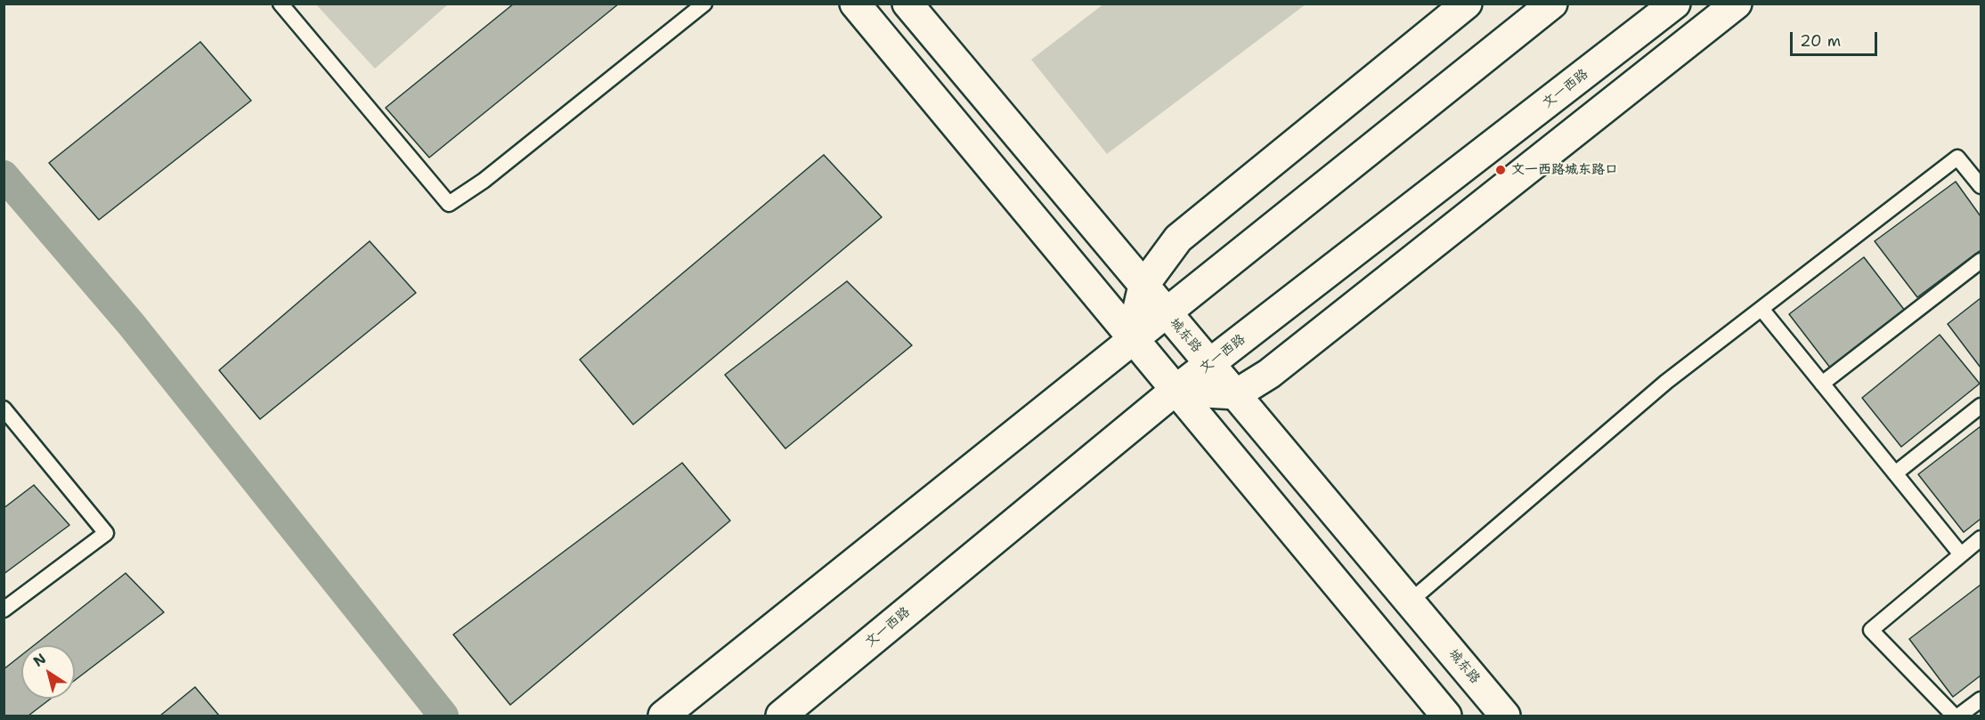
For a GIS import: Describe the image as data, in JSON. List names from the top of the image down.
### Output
{
  "streets": {
    "main road": ["文一西路", "城东路"]
  },
  "crossings": [
    ["文一西路", "城东路"]
  ],
  "places": ["文一西路城东路口"],
  "scale_bar": "20 m",
  "north": "top left"
}
